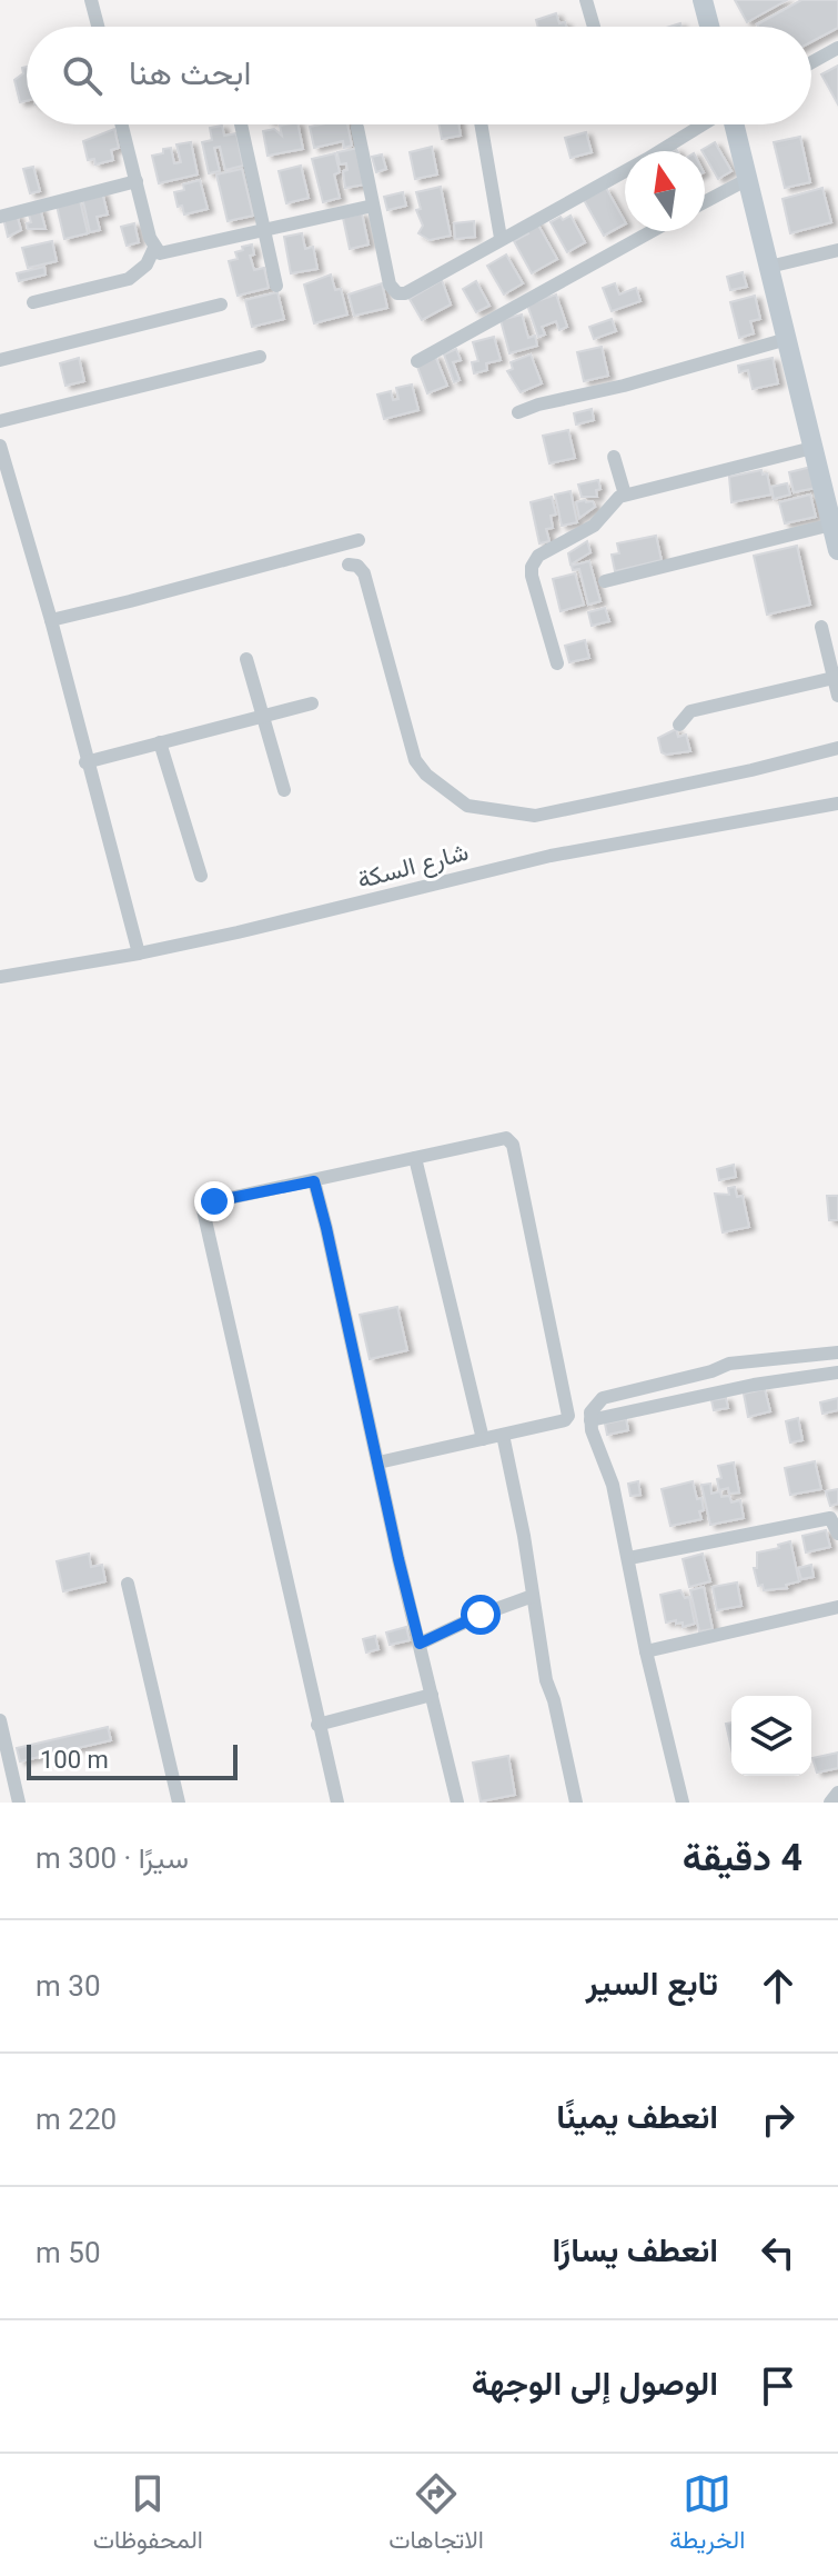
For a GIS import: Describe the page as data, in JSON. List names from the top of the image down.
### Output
{
  "streets": {
    "street": ["شارع السكة"]
  },
  "scale_bar": "100 m",
  "north": "top",
  "page": {
    "search": "ابحث هنا",
    "scale": "100 m",
    "heading": ["4 دقيقة", "سيرًا · 300 m"],
    "list": [
      ["تابع السير", "30 m"],
      ["انعطف يمينًا", "220 m"],
      ["انعطف يسارًا", "50 m"],
      "الوصول إلى الوجهة"
    ],
    "nav": ["الخريطة", "الاتجاهات", "المحفوظات"]
  }
}
